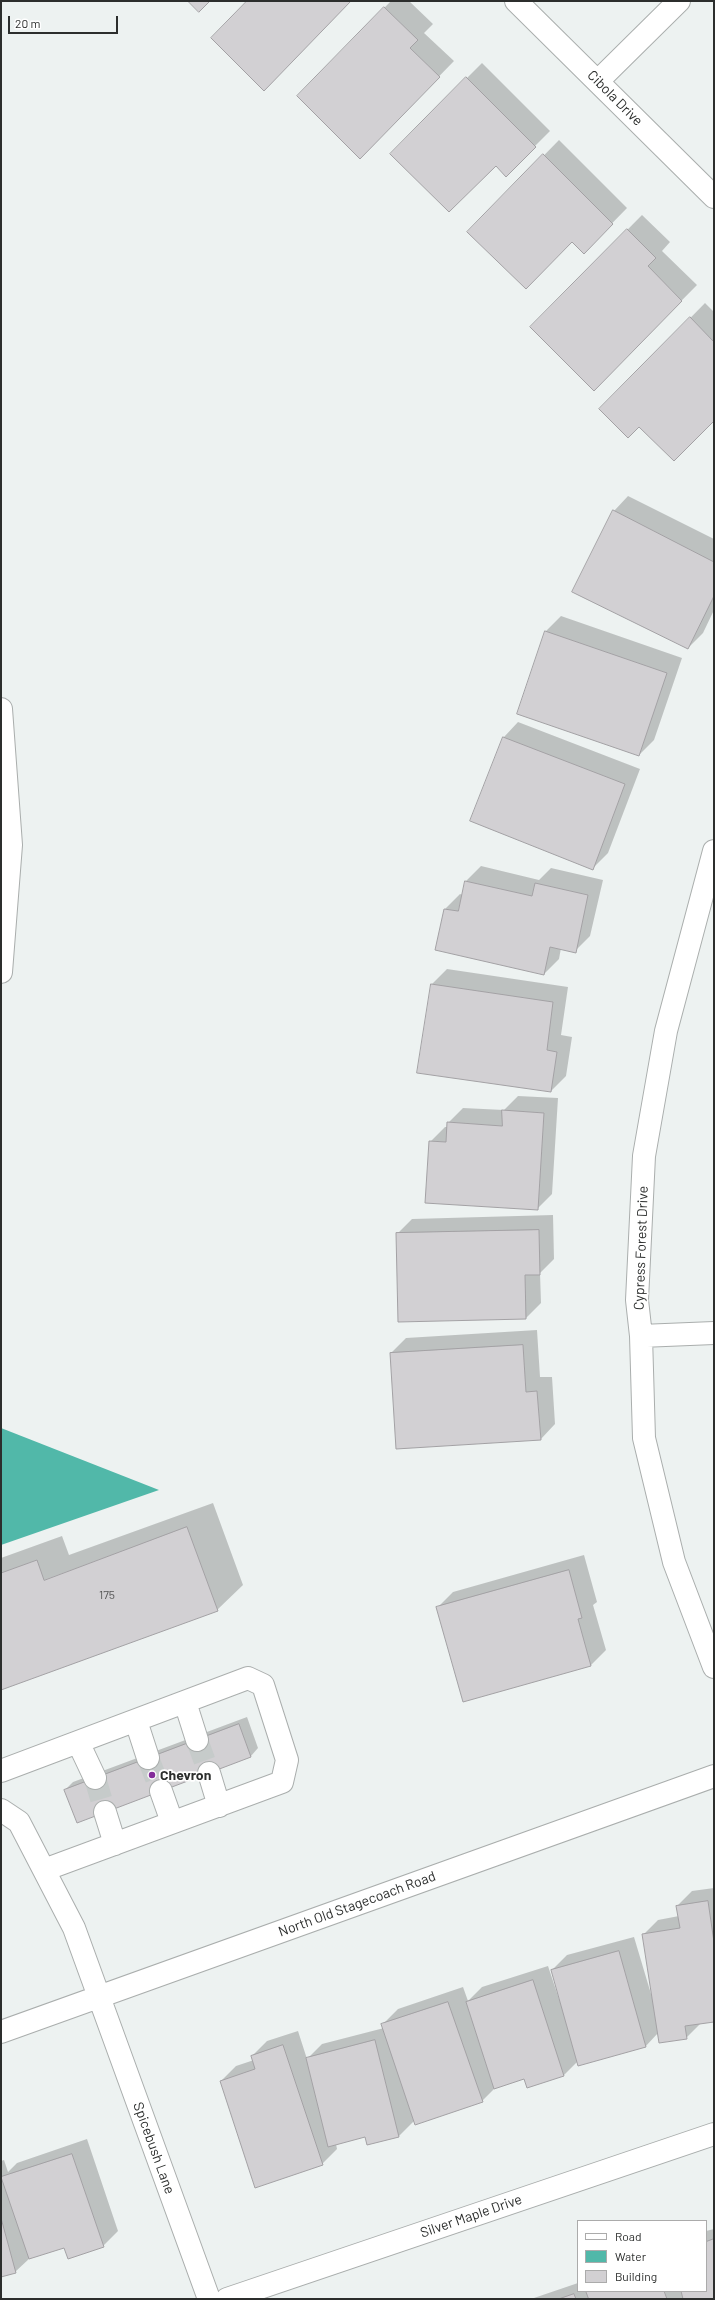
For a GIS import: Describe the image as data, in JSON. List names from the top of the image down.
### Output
{
  "streets": {
    "street": [
      "Cibola Drive",
      "Cypress Forest Drive",
      "North Old Stagecoach Road",
      "Spicebush Lane",
      "Silver Maple Drive"
    ]
  },
  "crossings": [
    ["North Old Stagecoach Road", "Spicebush Lane"]
  ],
  "places": ["Chevron"],
  "house_numbers": ["175"],
  "legend": ["Road", "Water", "Building"],
  "scale_bar": "20 m"
}
